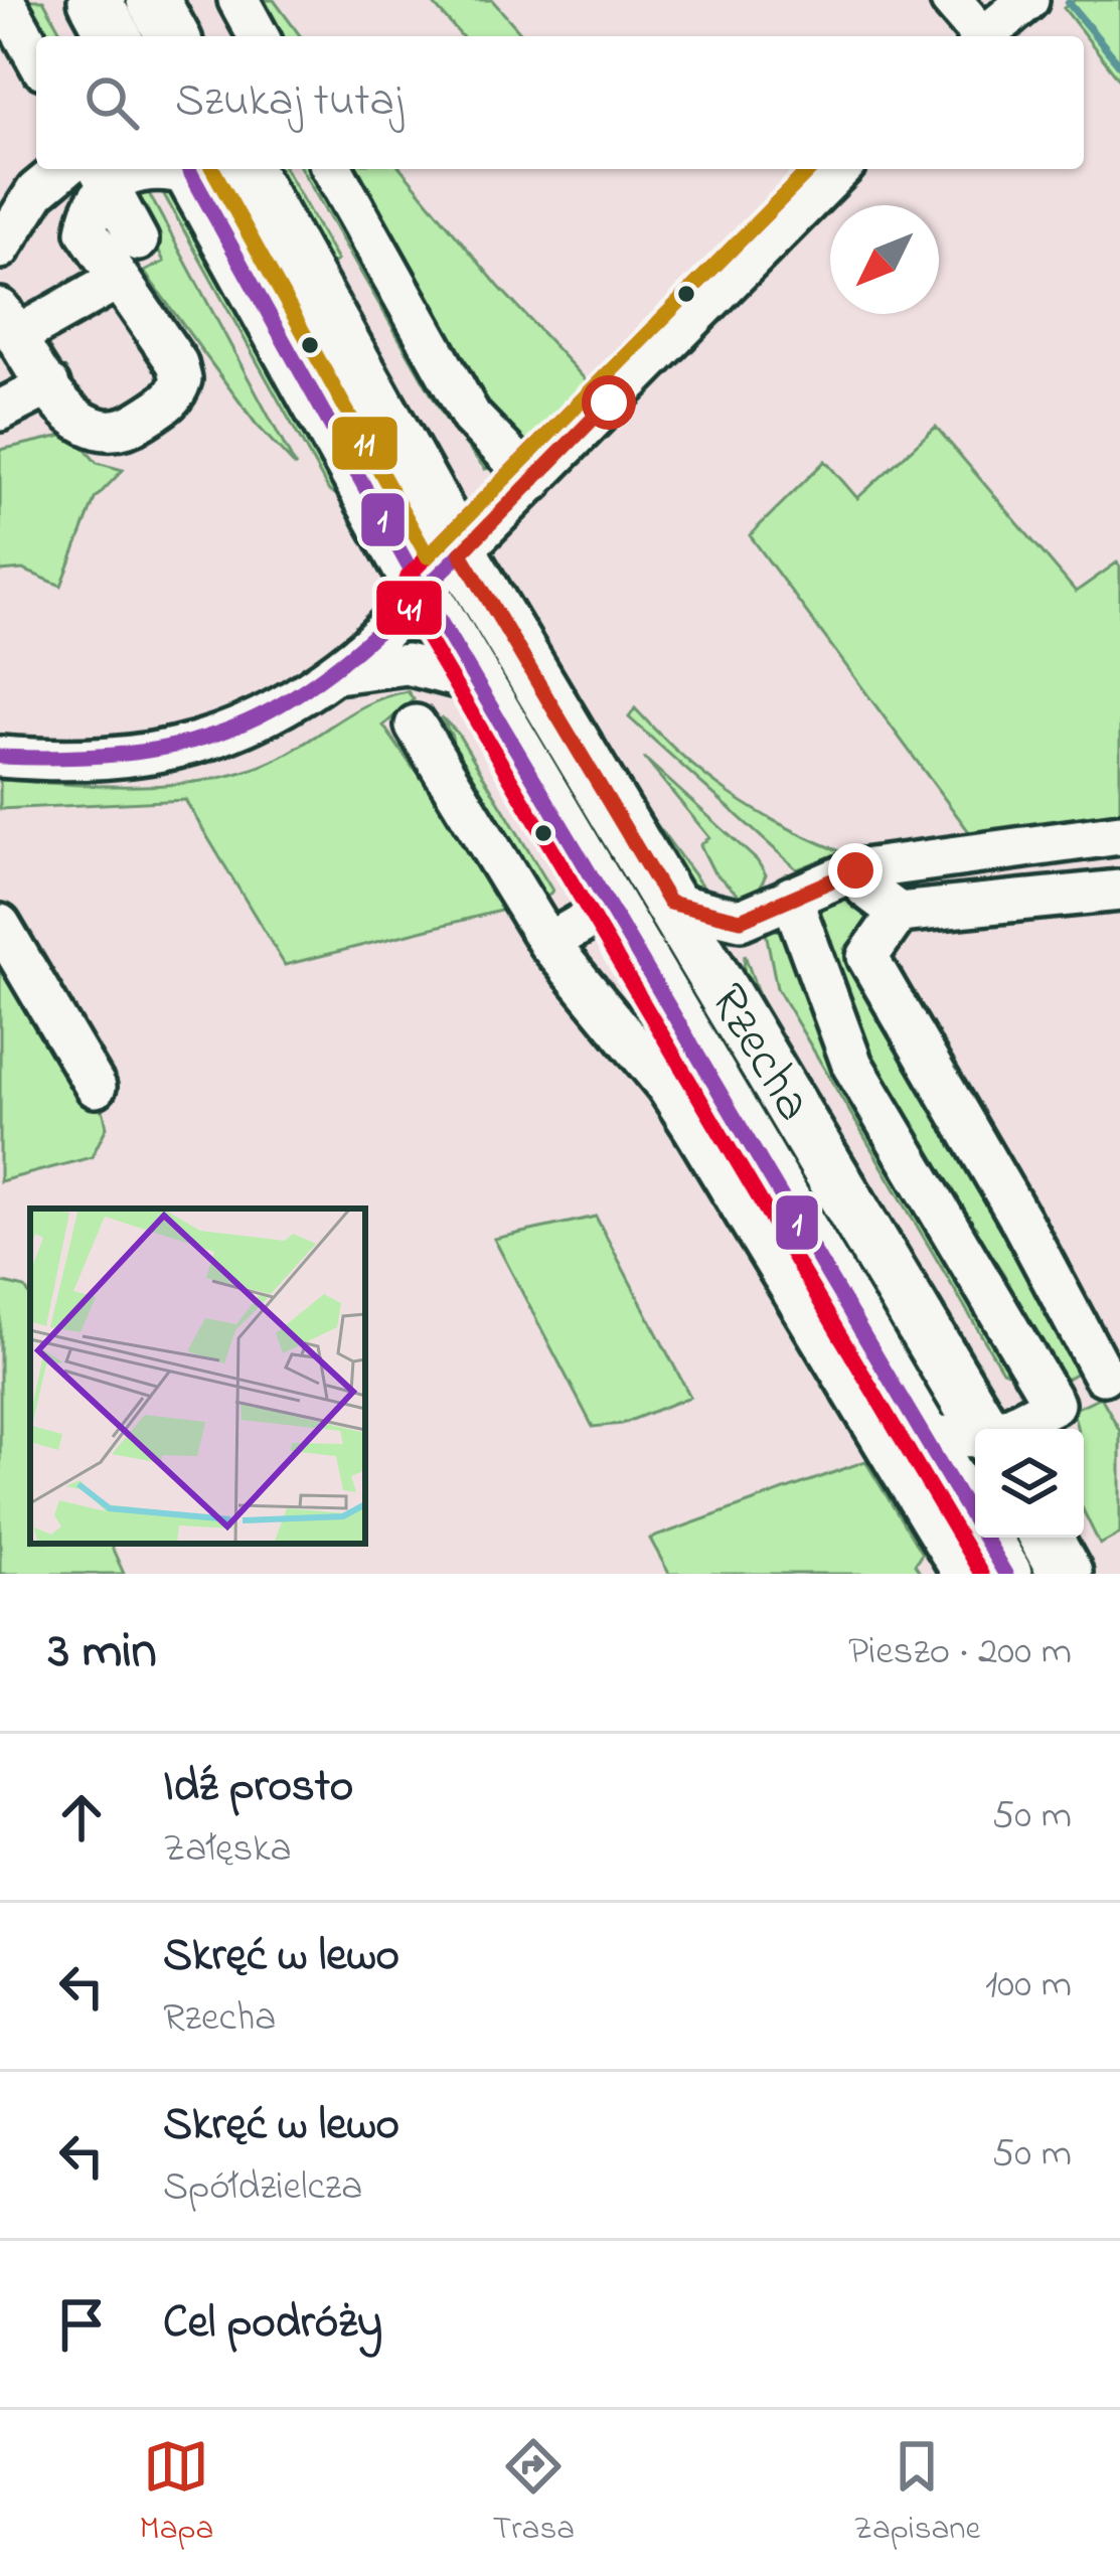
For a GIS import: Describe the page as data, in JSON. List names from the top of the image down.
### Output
{
  "streets": {
    "main road": ["Rzecha"]
  },
  "lines": ["transit line 1", "transit line 41", "transit line 11"],
  "north": "bottom left",
  "page": {
    "search": "Szukaj tutaj",
    "heading": ["3 min", "Pieszo · 200 m"],
    "list": [
      ["Idź prosto", "Załęska", "50 m"],
      ["Skręć w lewo", "Rzecha", "100 m"],
      ["Skręć w lewo", "Spółdzielcza", "50 m"],
      "Cel podróży"
    ],
    "nav": ["Mapa", "Trasa", "Zapisane"]
  }
}
